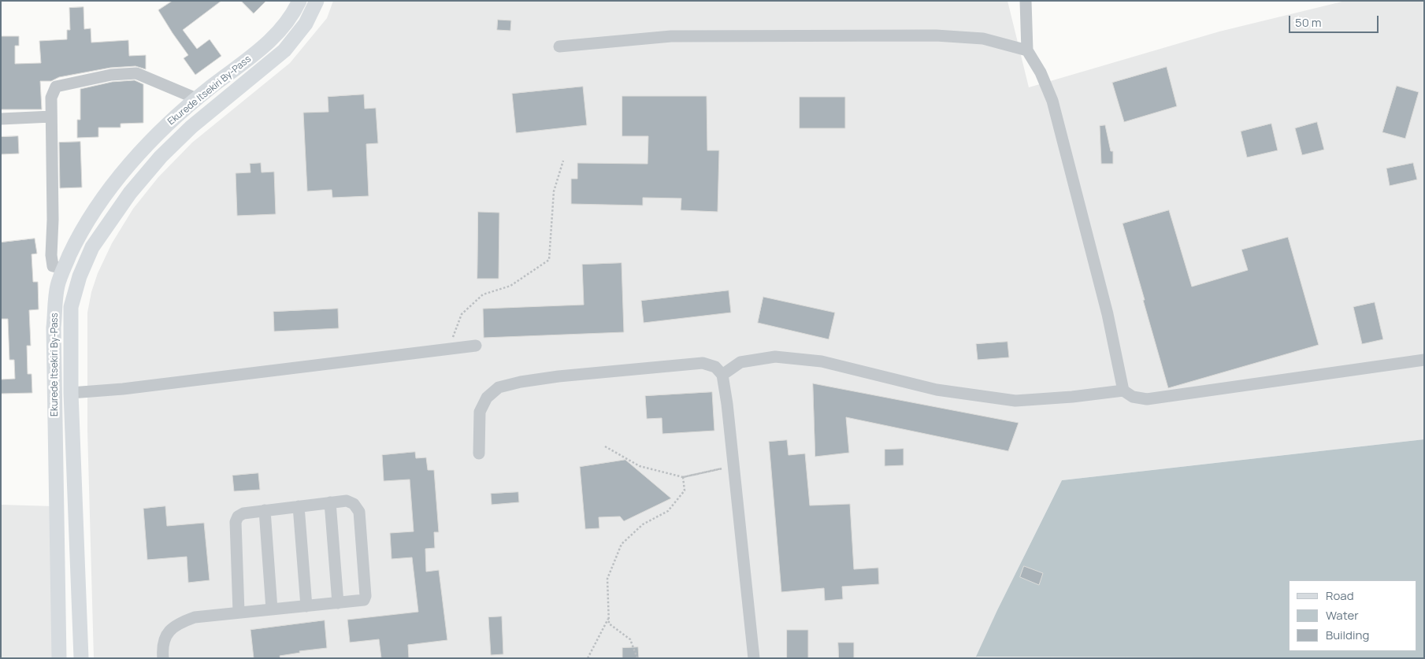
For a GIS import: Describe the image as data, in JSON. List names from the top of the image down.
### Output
{
  "streets": {
    "main road": ["Ekurede Itsekiri By-Pass"]
  },
  "legend": ["Road", "Water", "Building"],
  "scale_bar": "50 m"
}
